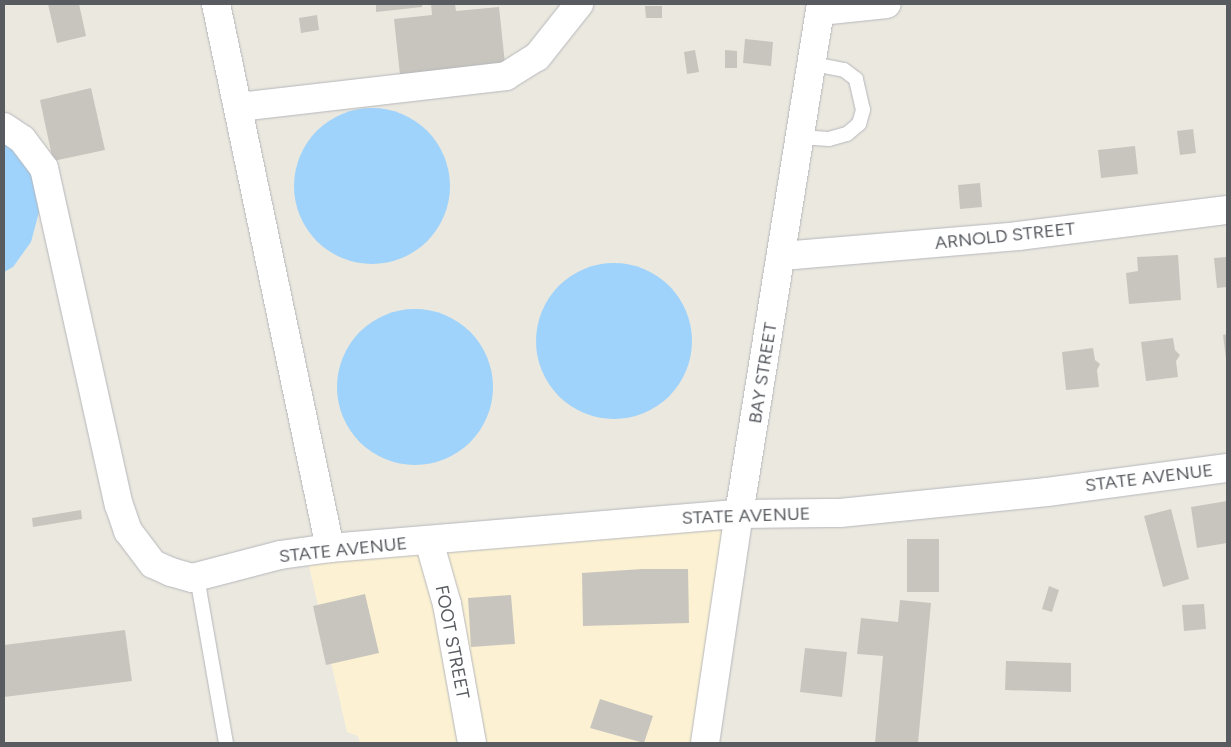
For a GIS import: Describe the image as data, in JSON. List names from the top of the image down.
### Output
{
  "streets": {
    "street": [
      "ARNOLD STREET",
      "BAY STREET",
      "STATE AVENUE",
      "FOOT STREET"
    ]
  },
  "crossings": [
    ["ARNOLD STREET", "BAY STREET"],
    ["BAY STREET", "STATE AVENUE"],
    ["STATE AVENUE", "FOOT STREET"]
  ]
}
